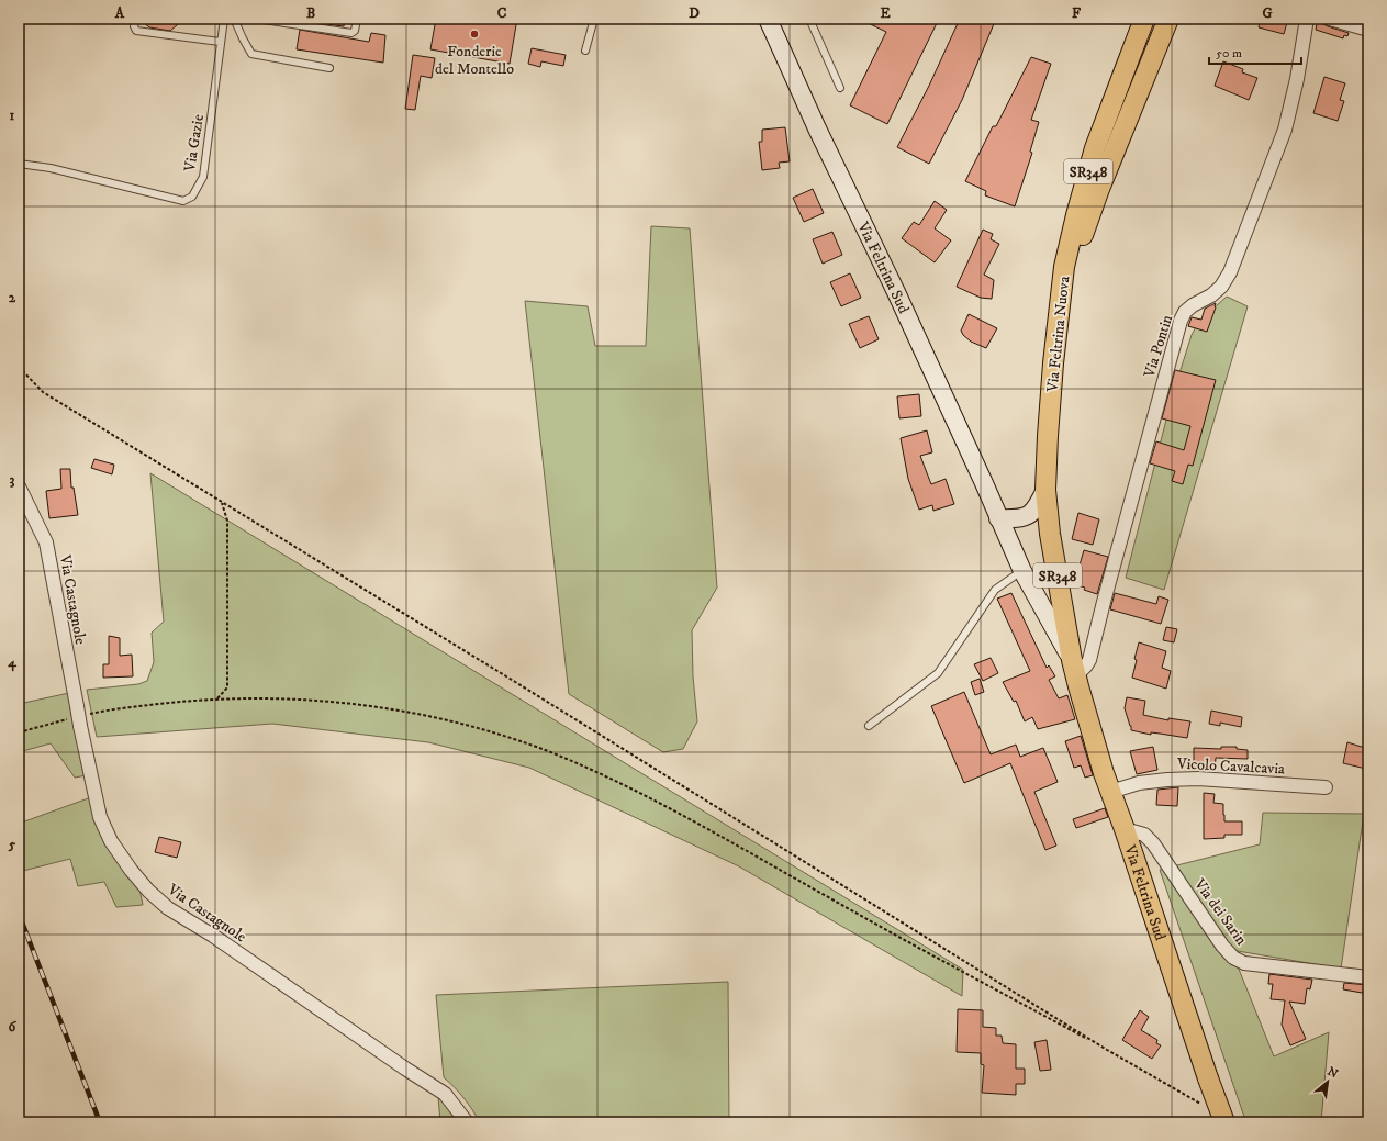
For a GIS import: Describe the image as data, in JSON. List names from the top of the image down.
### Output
{
  "streets": {
    "main road": ["SR348", "Via Feltrina Sud", "Via Feltrina Nuova"],
    "street": [
      "Via Pontin",
      "Via Castagnole",
      "Vicolo Cavalcavia",
      "Via dei Sarin"
    ],
    "lane": ["Via Gazie"]
  },
  "crossings": [
    ["Via Feltrina Sud", "Via Feltrina Nuova"],
    ["Via Feltrina Sud", "Via Pontin"],
    ["Via Feltrina Sud", "Vicolo Cavalcavia"],
    ["Via Feltrina Sud", "Via dei Sarin"],
    ["Via Feltrina Nuova", "Via Pontin"]
  ],
  "places": ["Fonderie del Montello"],
  "scale_bar": "50 m",
  "north": "top right",
  "grid": {
    "columns": [
      "A",
      "B",
      "C",
      "D",
      "E",
      "F",
      "G"
    ],
    "rows": [
      "1",
      "2",
      "3",
      "4",
      "5",
      "6"
    ]
  }
}
